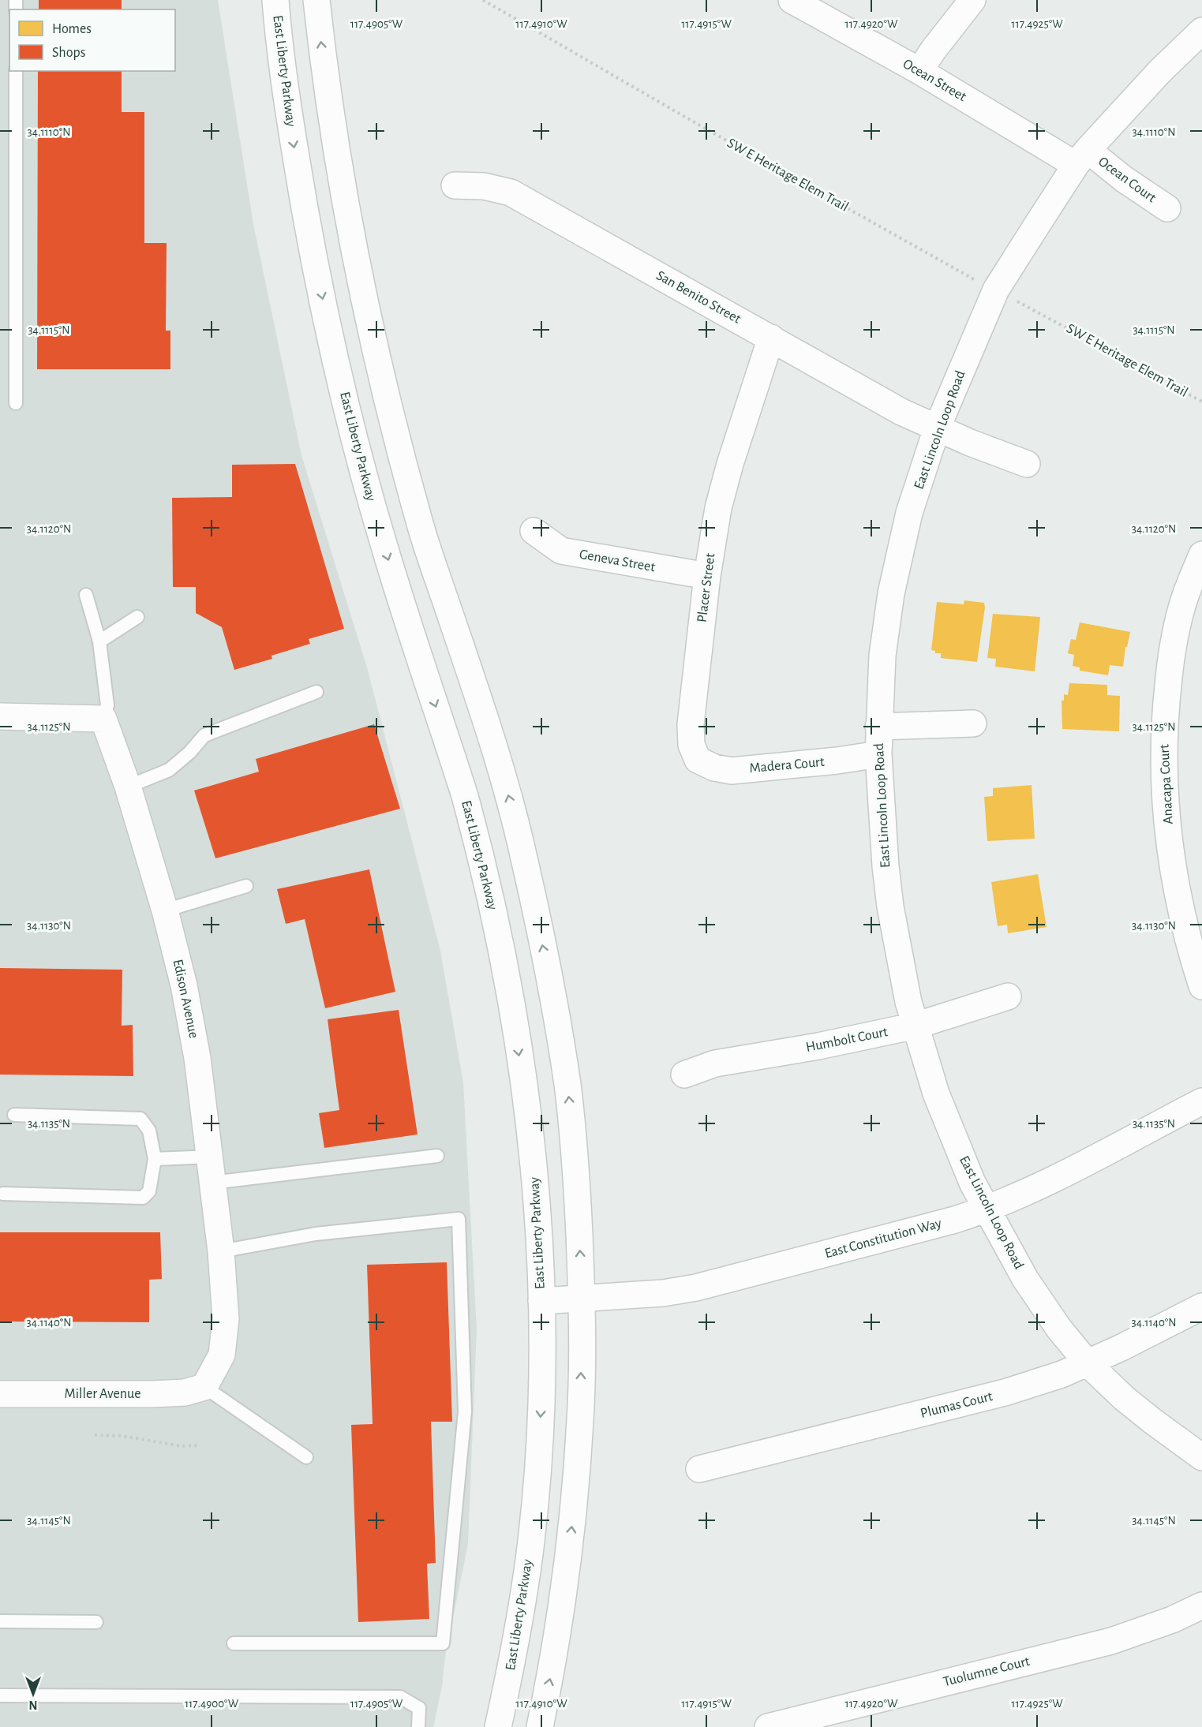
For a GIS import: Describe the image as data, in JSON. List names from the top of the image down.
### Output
{
  "streets": {
    "street": [
      "East Liberty Parkway",
      "Ocean Street",
      "Ocean Court",
      "San Benito Street",
      "East Lincoln Loop Road",
      "Geneva Street",
      "Placer Street",
      "Madera Court",
      "Anacapa Court",
      "Edison Avenue",
      "Humbolt Court",
      "East Constitution Way",
      "Miller Avenue",
      "Plumas Court",
      "Tuolumne Court"
    ],
    "path": ["SW E Heritage Elem Trail"]
  },
  "crossings": [
    ["East Liberty Parkway", "East Constitution Way"],
    ["Ocean Street", "Ocean Court"],
    ["Ocean Street", "East Lincoln Loop Road"],
    ["Ocean Court", "East Lincoln Loop Road"],
    ["San Benito Street", "East Lincoln Loop Road"],
    ["San Benito Street", "Placer Street"],
    ["East Lincoln Loop Road", "Madera Court"],
    ["East Lincoln Loop Road", "Humbolt Court"],
    ["East Lincoln Loop Road", "East Constitution Way"],
    ["East Lincoln Loop Road", "Plumas Court"],
    ["Geneva Street", "Placer Street"],
    ["Placer Street", "Madera Court"],
    ["Edison Avenue", "Miller Avenue"]
  ],
  "legend": ["Homes", "Shops"],
  "north": "bottom",
  "coordinates": [
    "117.4905°W",
    "117.4910°W",
    "117.4915°W",
    "117.4920°W",
    "117.4925°W",
    "34.1110°N",
    "34.1115°N",
    "34.1120°N",
    "34.1125°N",
    "34.1130°N",
    "34.1135°N",
    "34.1140°N",
    "34.1145°N",
    "117.4900°W"
  ]
}
